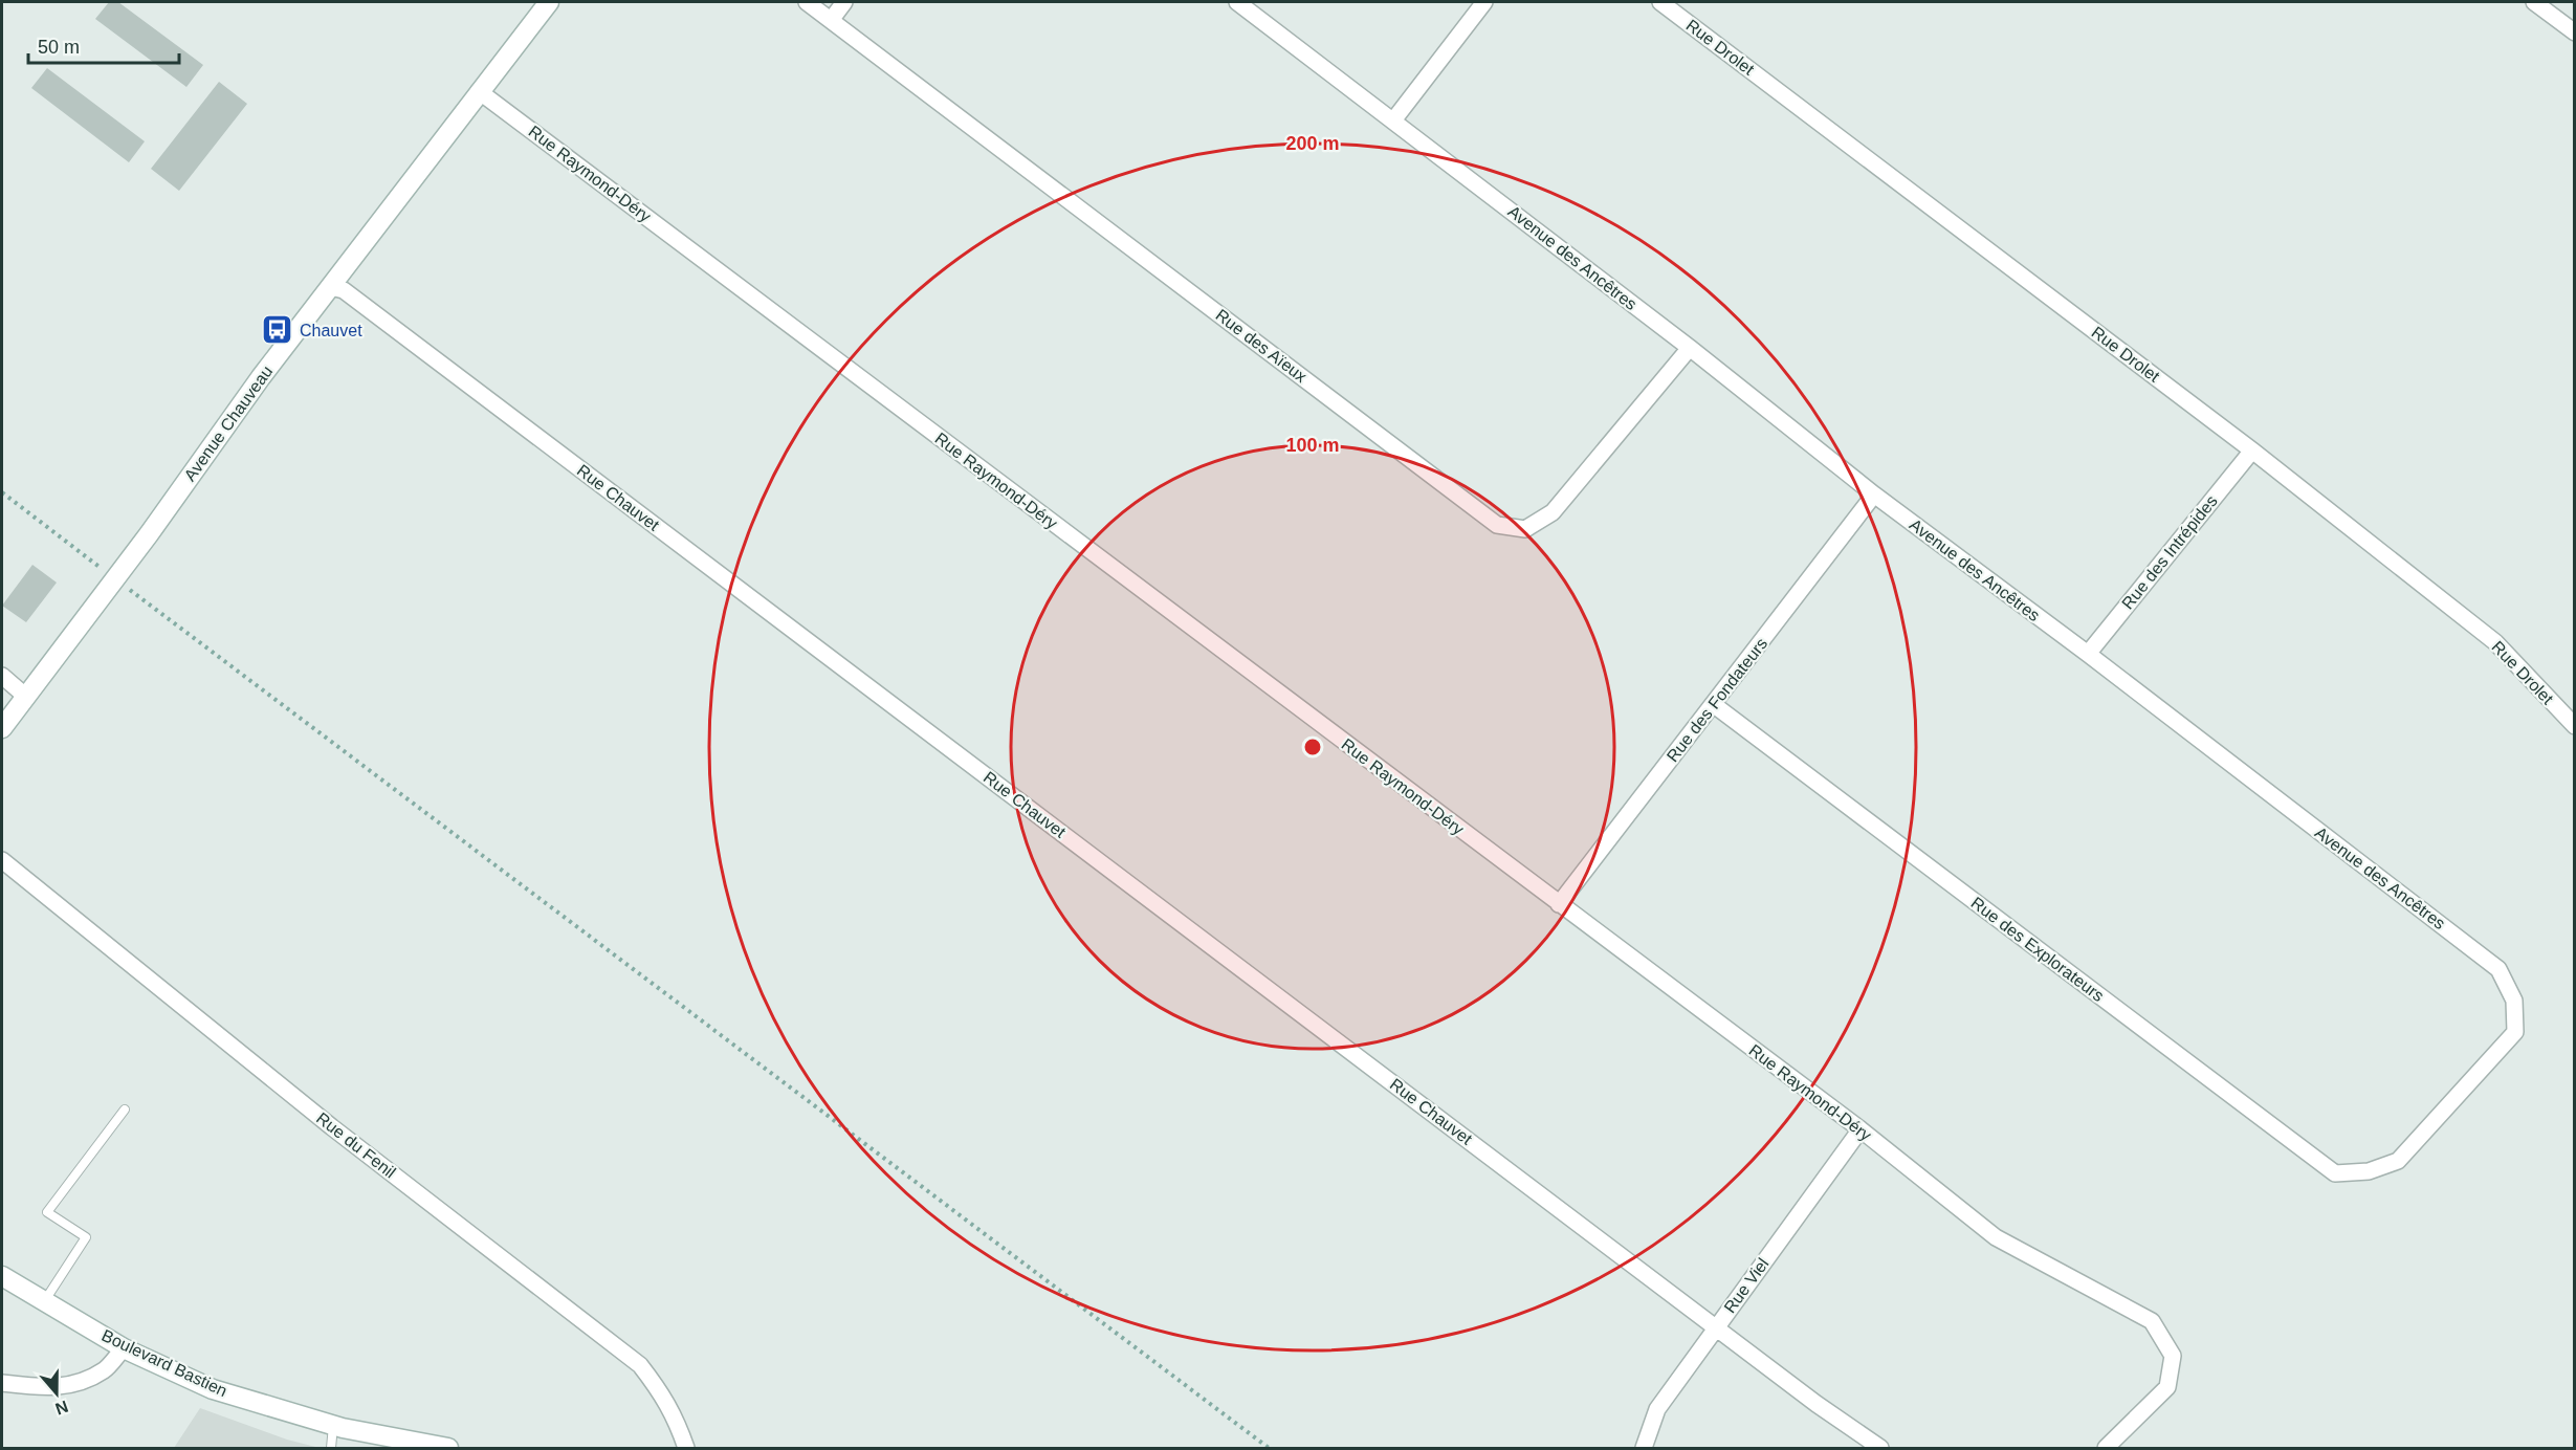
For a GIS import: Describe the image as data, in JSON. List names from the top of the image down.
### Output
{
  "streets": {
    "main road": ["Avenue Chauveau", "Boulevard Bastien"],
    "street": [
      "Rue Drolet",
      "Rue Raymond-Déry",
      "Avenue des Ancêtres",
      "Rue des Aïeux",
      "Rue Chauvet",
      "Rue des Intrépides",
      "Rue des Fondateurs",
      "Rue des Explorateurs",
      "Rue du Fenil",
      "Rue Viel"
    ]
  },
  "crossings": [
    ["Rue Drolet", "Rue des Intrépides"],
    ["Rue Raymond-Déry", "Avenue Chauveau"],
    ["Rue Raymond-Déry", "Rue des Fondateurs"],
    ["Rue Raymond-Déry", "Rue Viel"],
    ["Avenue des Ancêtres", "Rue des Aïeux"],
    ["Avenue des Ancêtres", "Rue des Intrépides"],
    ["Avenue des Ancêtres", "Rue des Fondateurs"],
    ["Avenue des Ancêtres", "Rue des Explorateurs"],
    ["Avenue Chauveau", "Rue Chauvet"],
    ["Rue Chauvet", "Rue Viel"],
    ["Rue des Fondateurs", "Rue des Explorateurs"]
  ],
  "places": {
    "bus stop": ["Chauvet"]
  },
  "scale_bar": "50 m",
  "north": "bottom",
  "rings": ["200 m", "100 m"]
}
